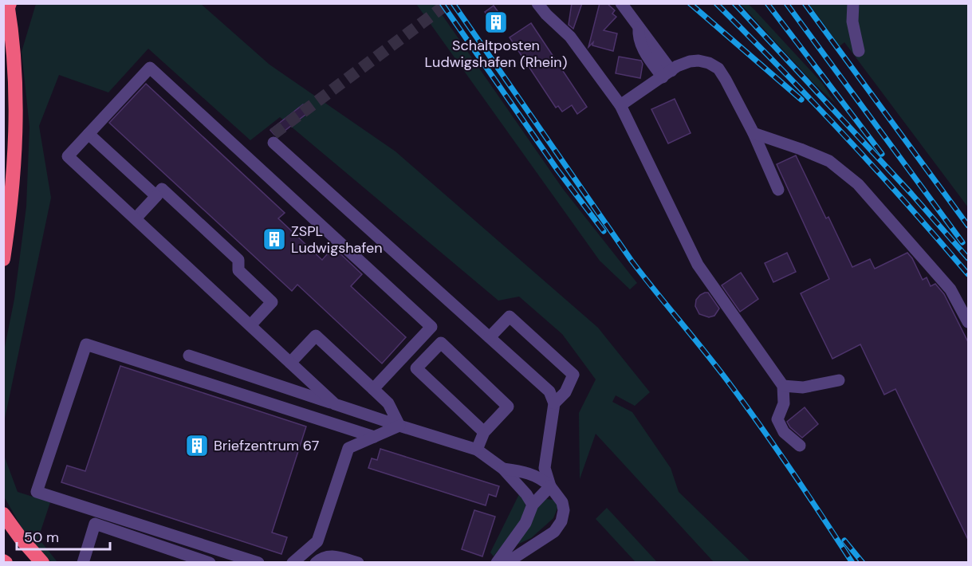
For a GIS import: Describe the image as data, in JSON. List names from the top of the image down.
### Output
{
  "places": {
    "building": ["Schaltposten Ludwigshafen (Rhein)", "ZSPL Ludwigshafen", "Briefzentrum 67"]
  },
  "scale_bar": "50 m"
}
